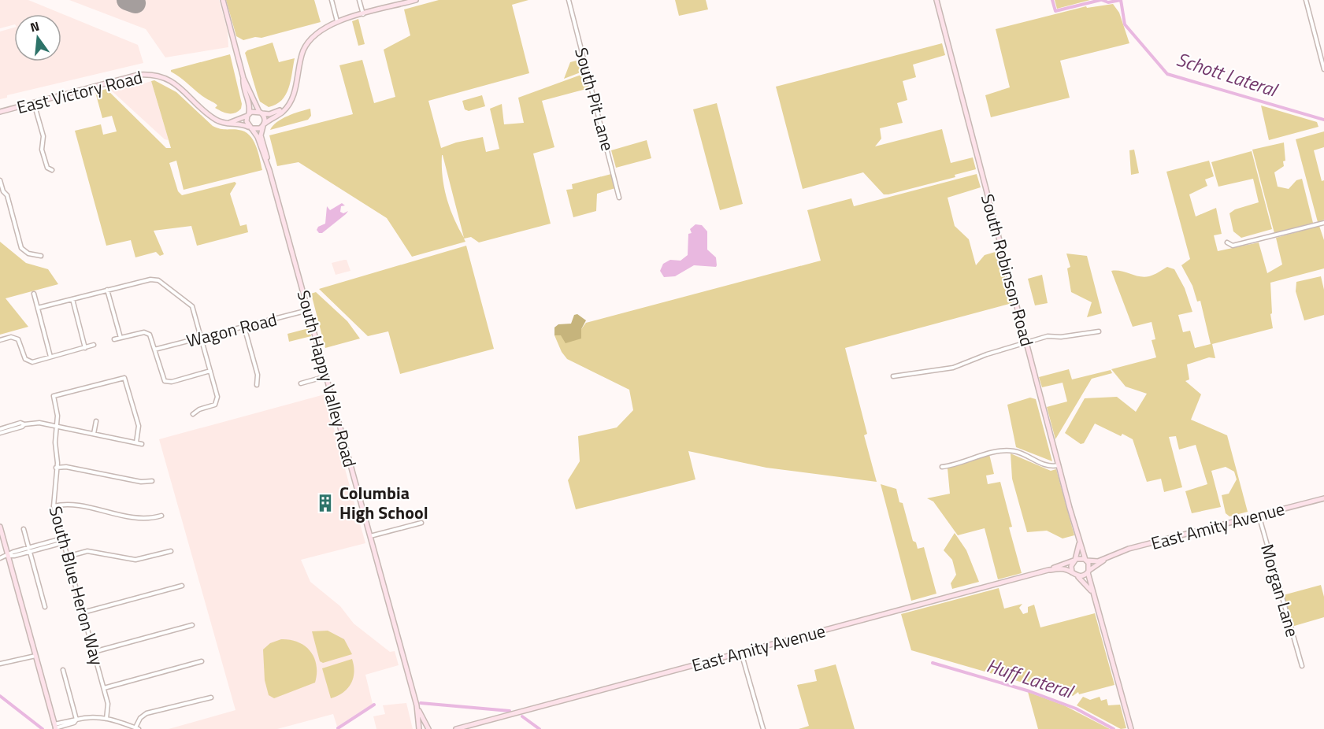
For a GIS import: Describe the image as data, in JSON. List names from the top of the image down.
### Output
{
  "streets": {
    "main road": [
      "East Victory Road",
      "South Robinson Road",
      "South Happy Valley Road",
      "East Amity Avenue"
    ],
    "street": [
      "South Pit Lane",
      "Wagon Road",
      "South Blue Heron Way",
      "Morgan Lane"
    ]
  },
  "crossings": [
    ["South Robinson Road", "East Amity Avenue"],
    ["Wagon Road", "South Happy Valley Road"],
    ["East Amity Avenue", "Morgan Lane"]
  ],
  "water": ["Schott Lateral", "Huff Lateral"],
  "places": {
    "building": ["Columbia High School"]
  },
  "north": "top"
}
